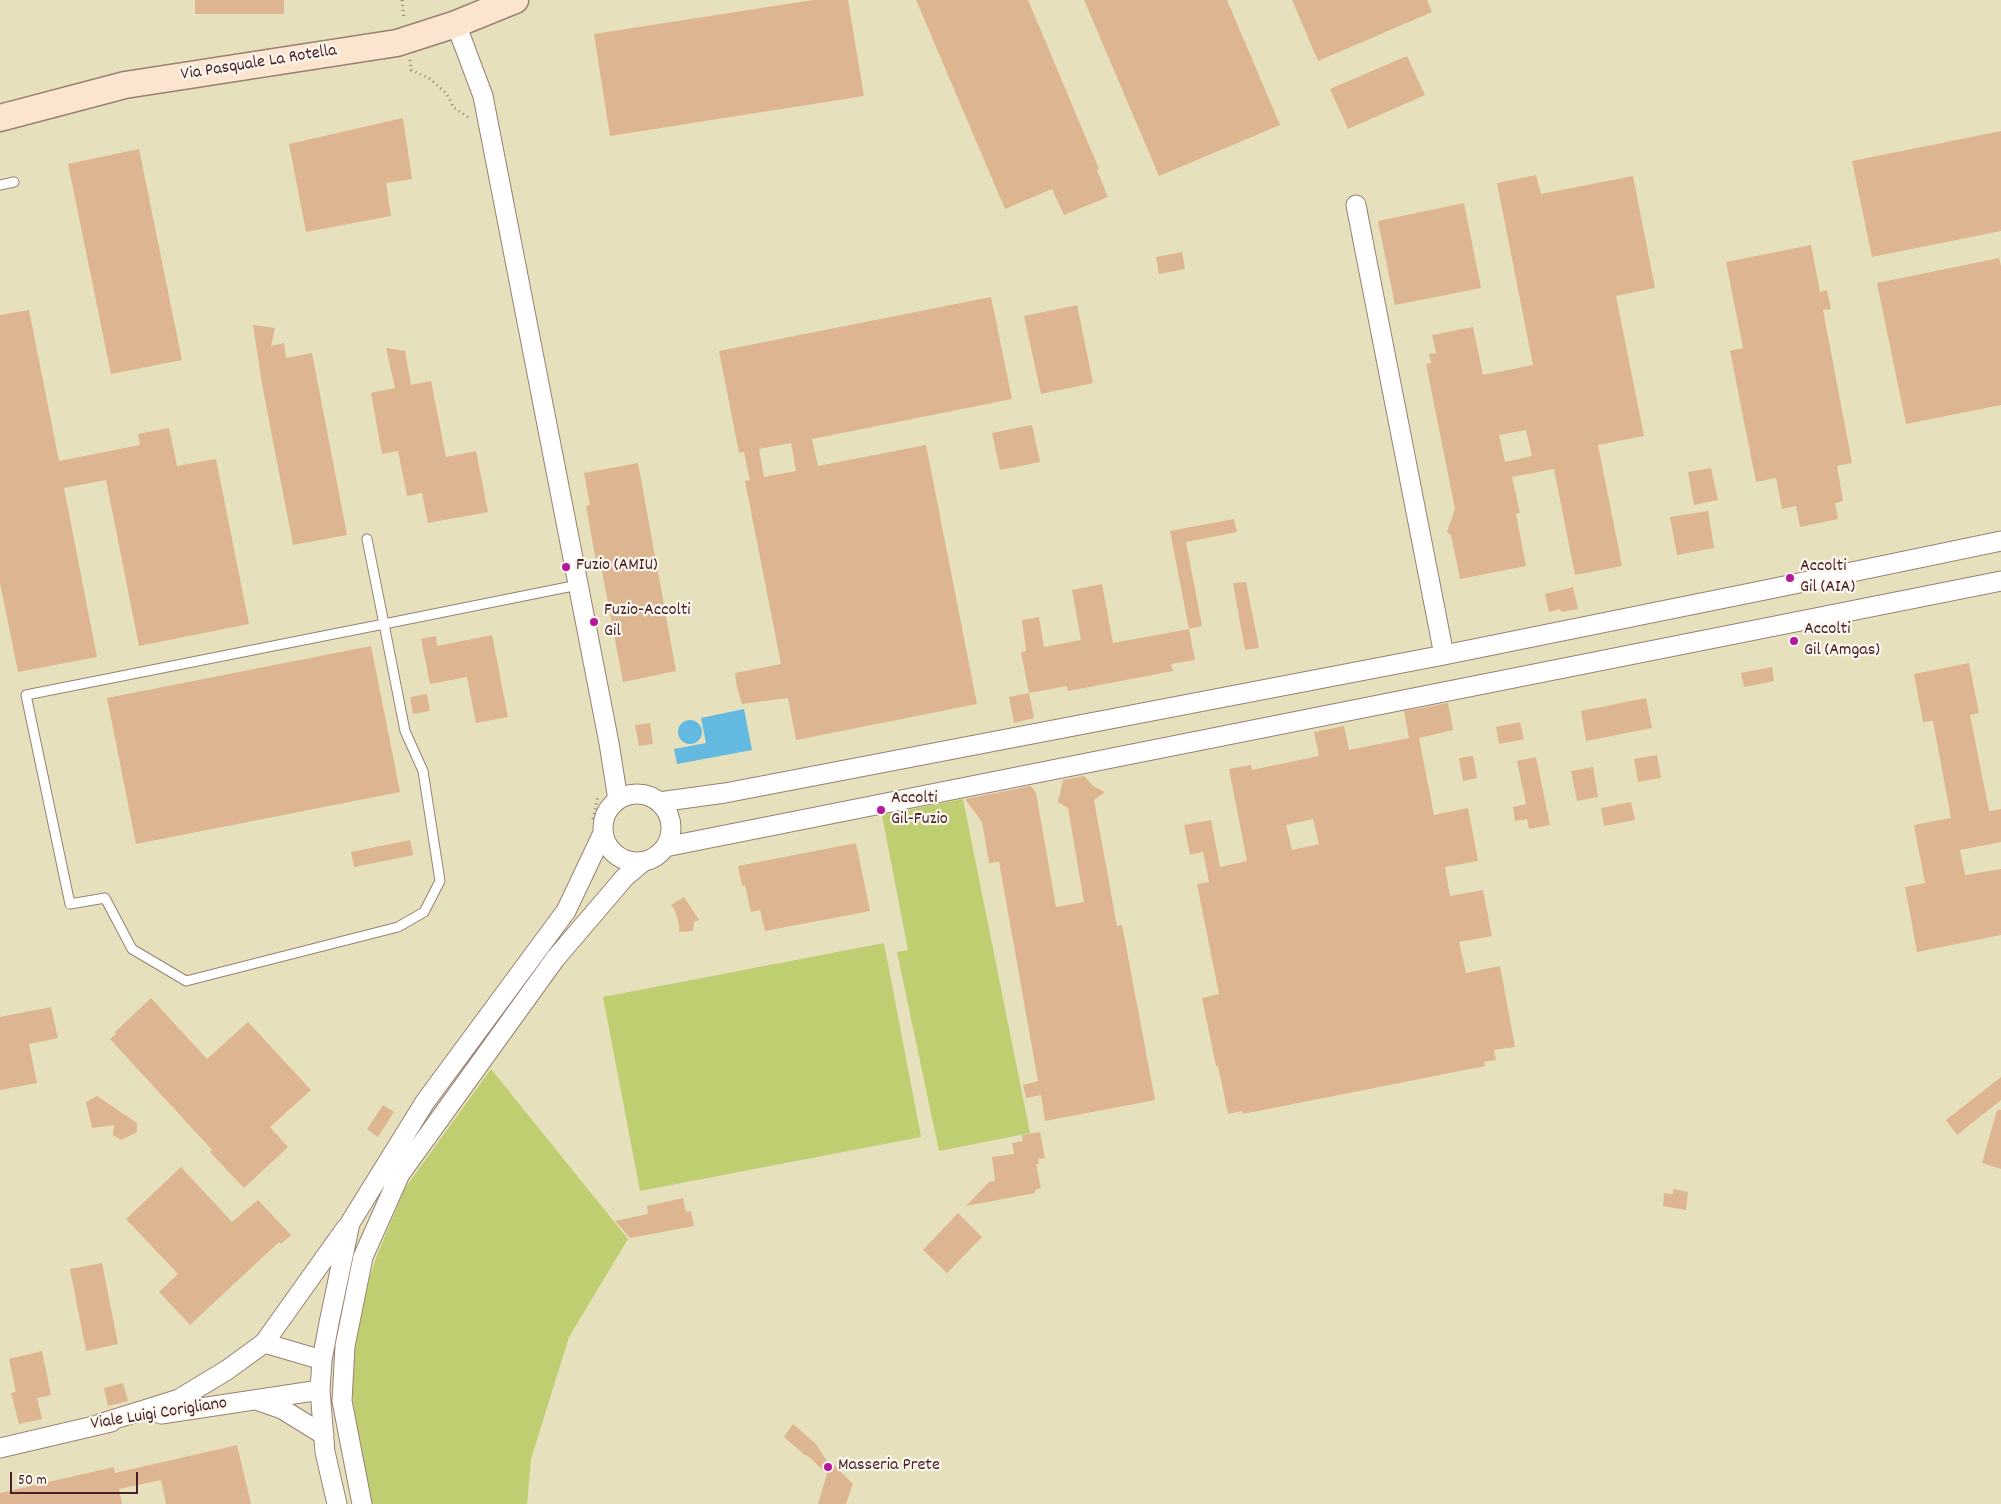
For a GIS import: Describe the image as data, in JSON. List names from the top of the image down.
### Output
{
  "streets": {
    "street": ["Via Pasquale La Rotella", "Viale Luigi Corigliano"]
  },
  "places": [
    "Fuzio (AMIU)",
    "Accolti Gil (AIA)",
    "Fuzio-Accolti Gil",
    "Accolti Gil (Amgas)",
    "Accolti Gil-Fuzio",
    "Masseria Prete"
  ],
  "scale_bar": "50 m"
}
